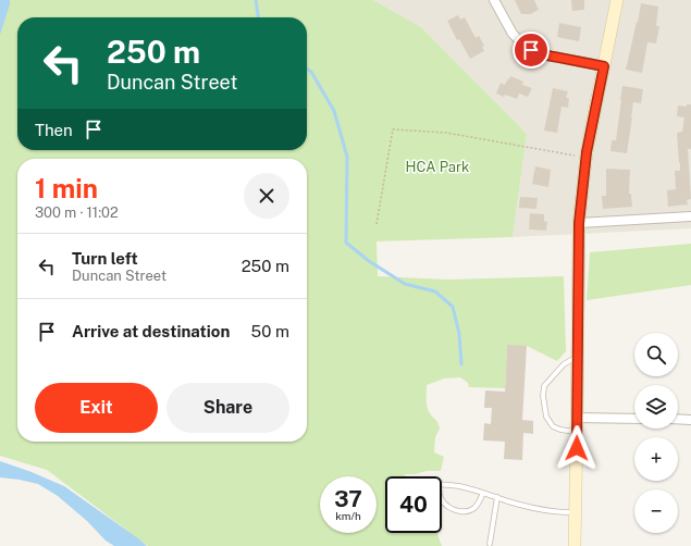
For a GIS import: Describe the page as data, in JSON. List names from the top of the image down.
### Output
{
  "parks": ["HCA Park"],
  "page": {
    "turn": ["250 m", "Duncan Street"],
    "then": "Then",
    "heading": ["1 min", "300 m · 11:02"],
    "list": [
      {
        "name": "Turn left",
        "note": "Duncan Street",
        "value": "250 m"
      },
      {
        "name": "Arrive at destination",
        "value": "50 m"
      }
    ],
    "map_buttons": ["+", "−"],
    "buttons": ["Exit", "Share"],
    "speed": "37 km/h",
    "limit": "40"
  }
}
